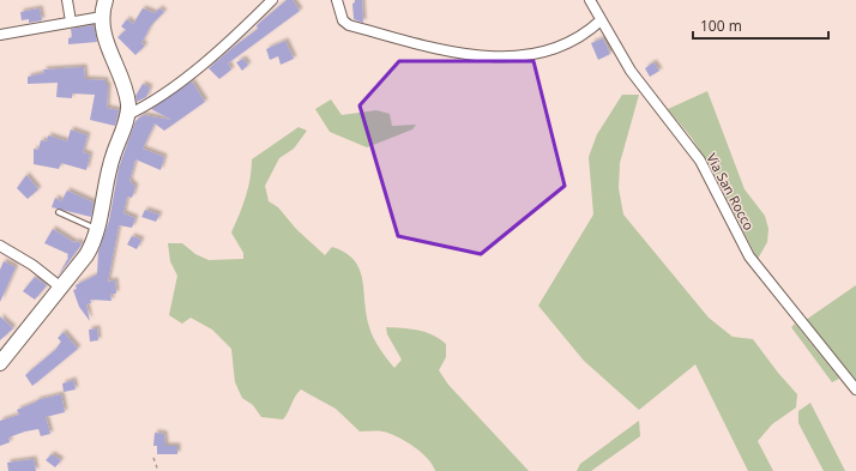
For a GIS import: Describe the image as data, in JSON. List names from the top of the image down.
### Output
{
  "streets": {
    "street": ["Via San Rocco"]
  },
  "scale_bar": "100 m"
}
